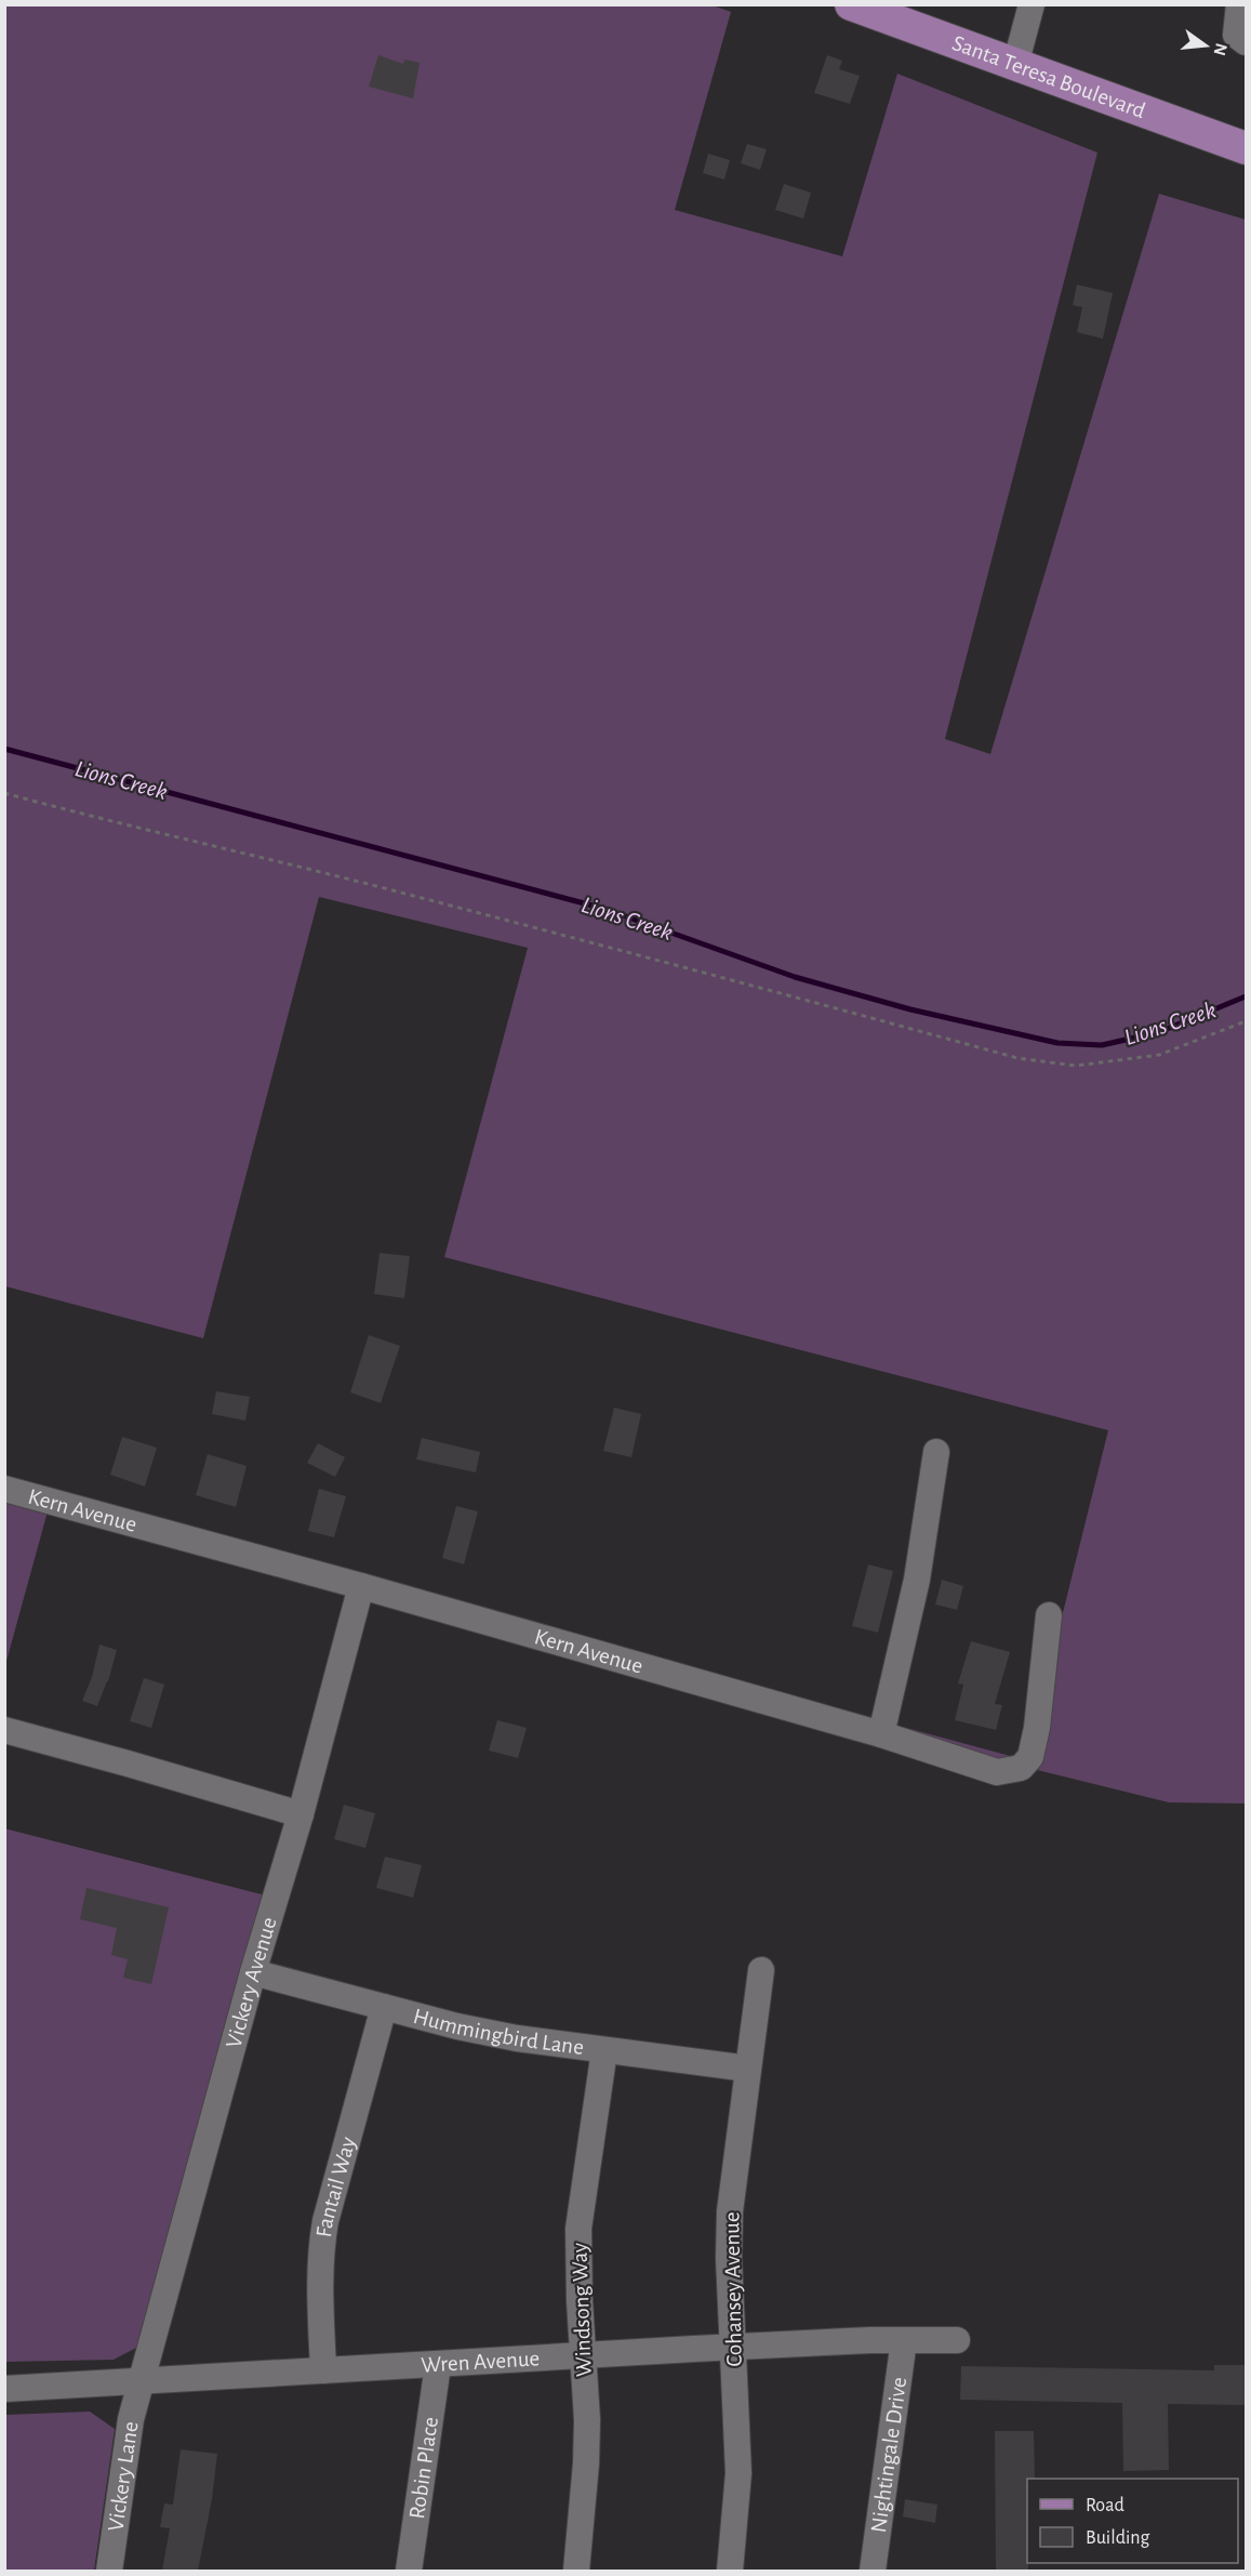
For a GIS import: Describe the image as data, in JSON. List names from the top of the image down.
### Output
{
  "streets": {
    "main road": ["Santa Teresa Boulevard"],
    "street": [
      "Kern Avenue",
      "Vickery Avenue",
      "Hummingbird Lane",
      "Fantail Way",
      "Cohansey Avenue",
      "Windsong Way",
      "Wren Avenue",
      "Nightingale Drive",
      "Robin Place",
      "Vickery Lane"
    ]
  },
  "crossings": [
    ["Kern Avenue", "Vickery Avenue"],
    ["Vickery Avenue", "Hummingbird Lane"],
    ["Vickery Avenue", "Wren Avenue"],
    ["Vickery Avenue", "Vickery Lane"],
    ["Hummingbird Lane", "Fantail Way"],
    ["Hummingbird Lane", "Cohansey Avenue"],
    ["Hummingbird Lane", "Windsong Way"],
    ["Fantail Way", "Wren Avenue"],
    ["Cohansey Avenue", "Wren Avenue"],
    ["Windsong Way", "Wren Avenue"],
    ["Wren Avenue", "Nightingale Drive"],
    ["Wren Avenue", "Robin Place"],
    ["Wren Avenue", "Vickery Lane"]
  ],
  "water": ["Lions Creek"],
  "legend": ["Road", "Building"],
  "north": "right"
}
